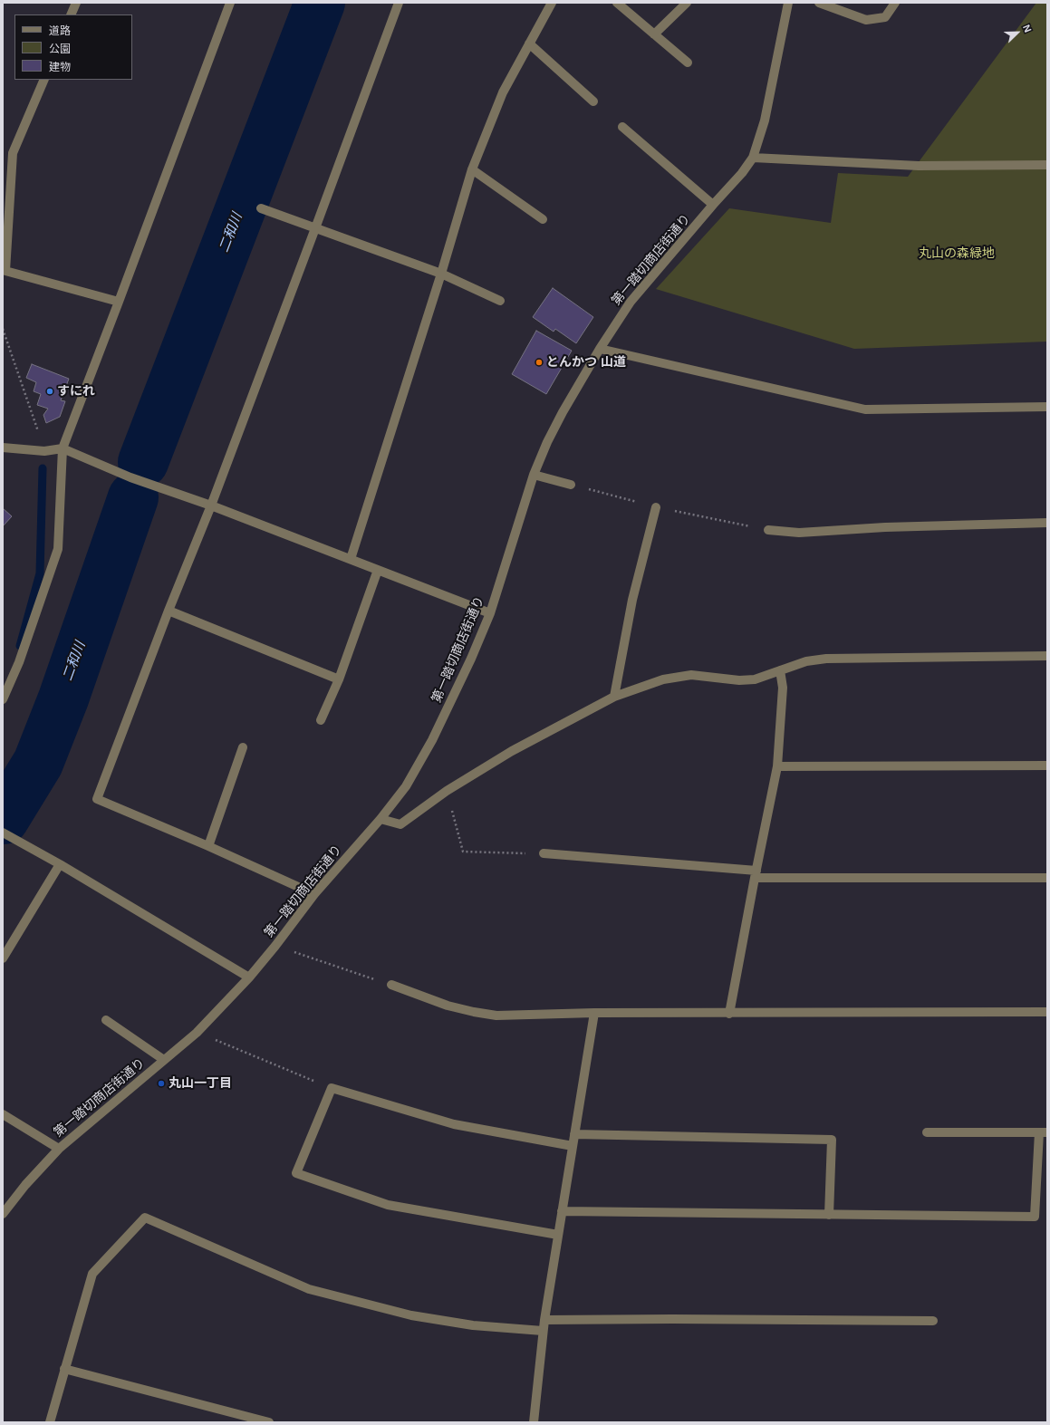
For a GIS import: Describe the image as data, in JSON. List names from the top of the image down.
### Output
{
  "streets": {
    "street": ["第一踏切商店街通り"]
  },
  "water": ["二和川"],
  "parks": ["丸山の森緑地"],
  "places": ["とんかつ 山道", "すにれ", "丸山一丁目"],
  "legend": ["道路", "公園", "建物"],
  "north": "top right"
}
